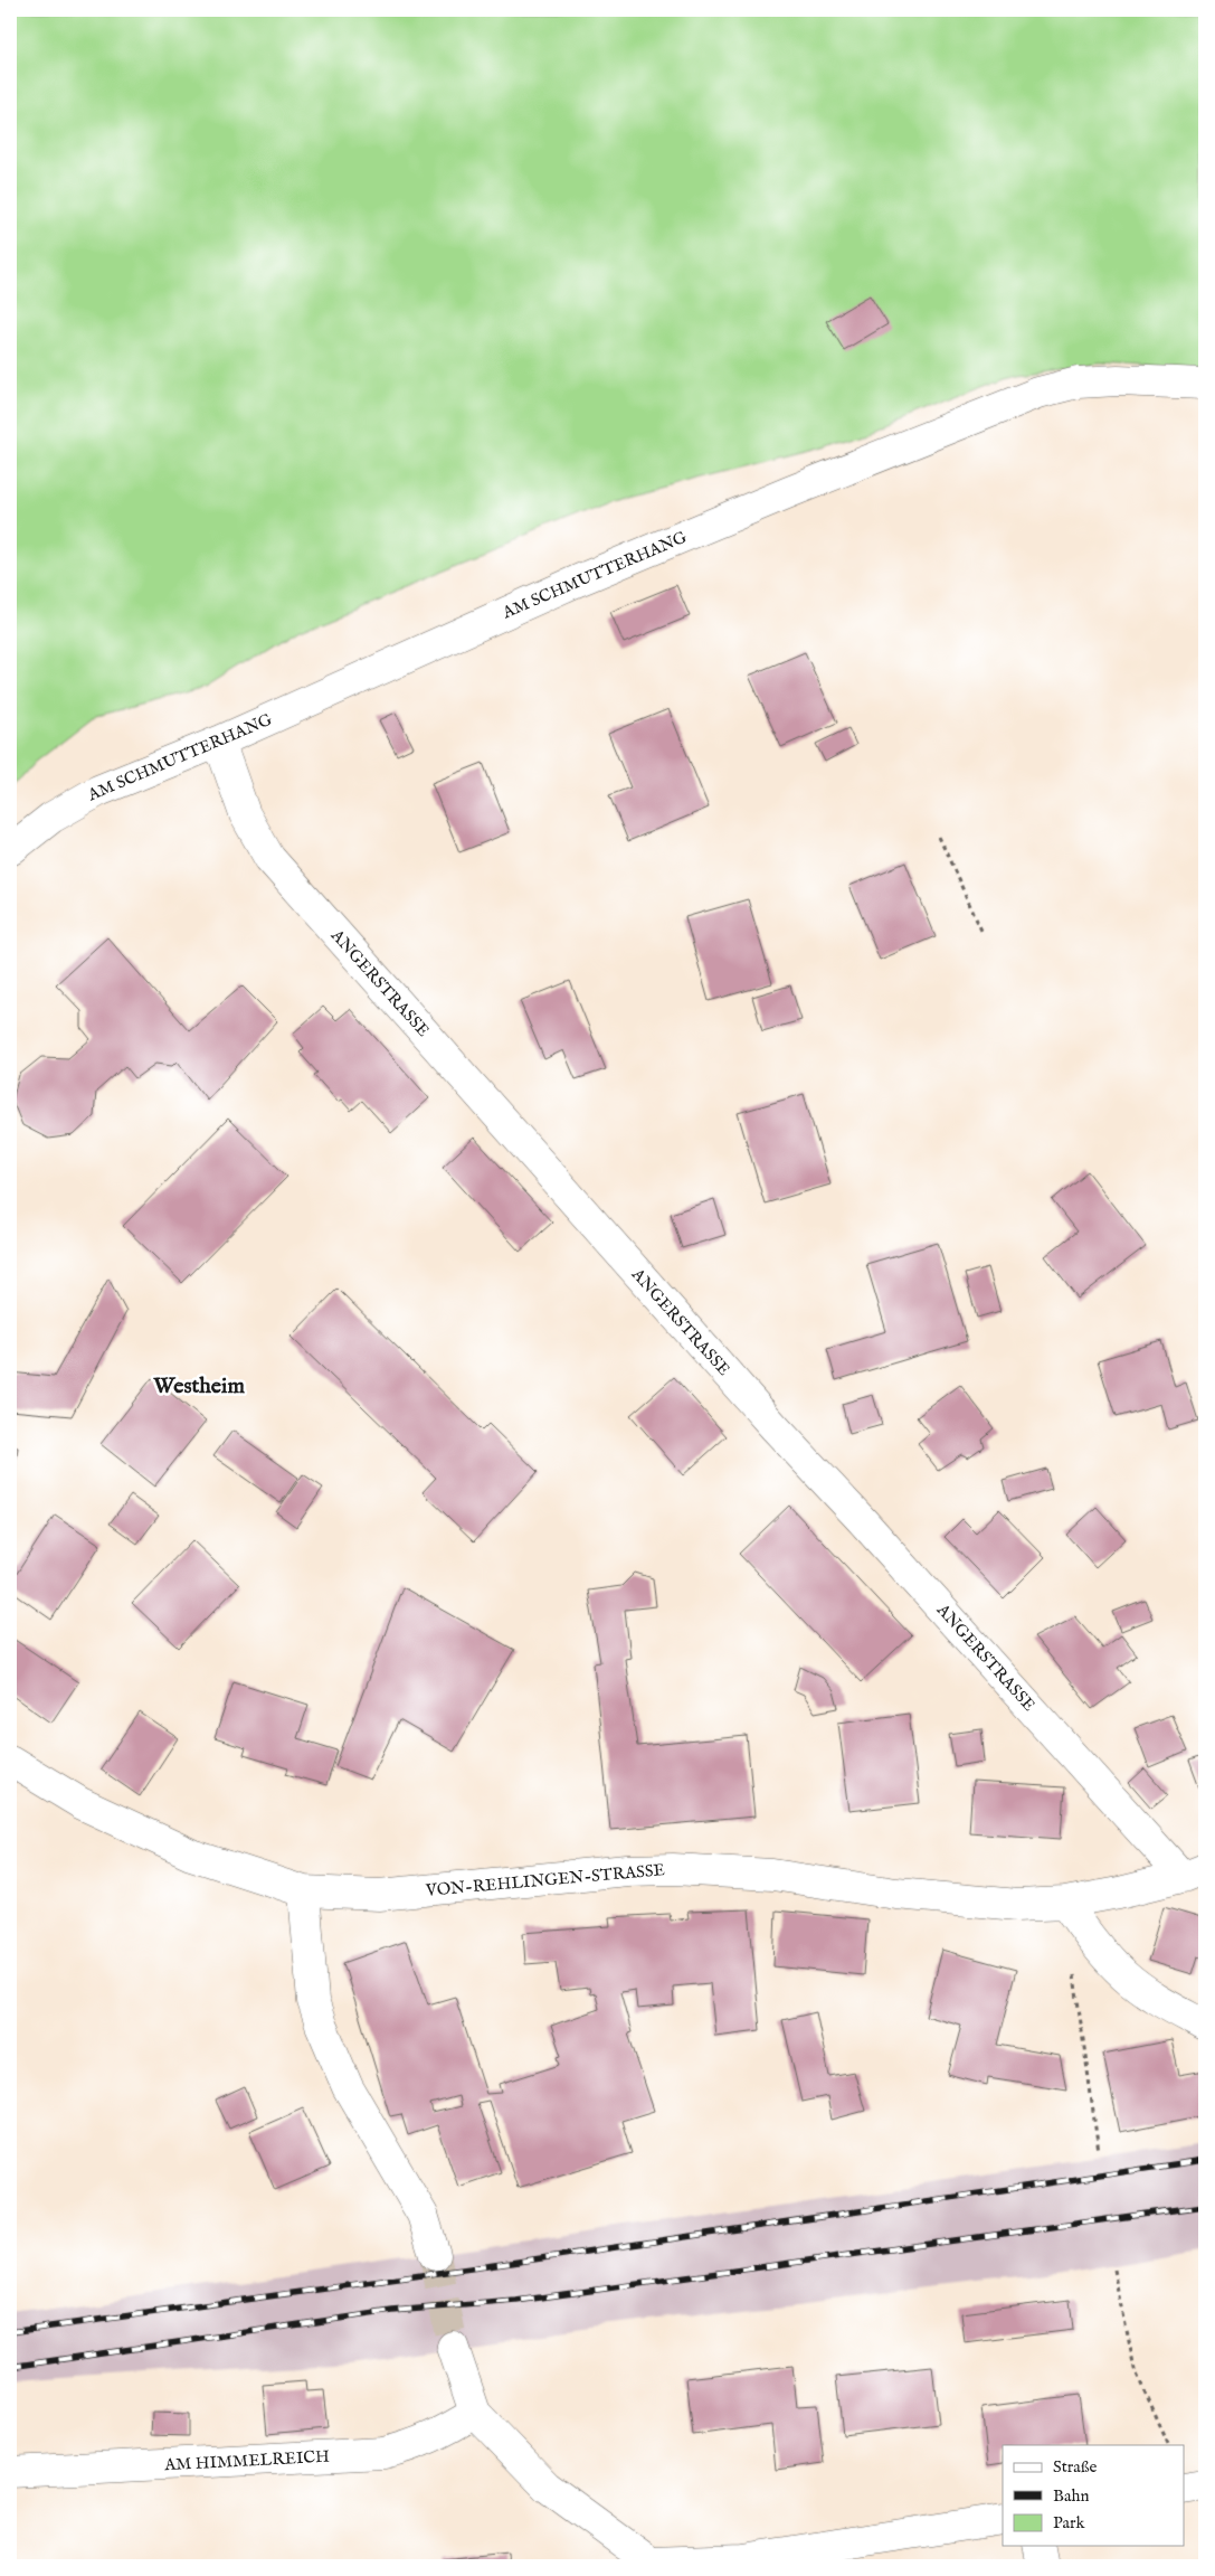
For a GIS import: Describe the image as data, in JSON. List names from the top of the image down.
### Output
{
  "streets": {
    "street": [
      "AM SCHMUTTERHANG",
      "ANGERSTRASSE",
      "VON-REHLINGEN-STRASSE",
      "AM HIMMELREICH"
    ]
  },
  "crossings": [
    ["AM SCHMUTTERHANG", "ANGERSTRASSE"],
    ["ANGERSTRASSE", "VON-REHLINGEN-STRASSE"]
  ],
  "districts": ["Westheim"],
  "legend": ["Straße", "Bahn", "Park"]
}
